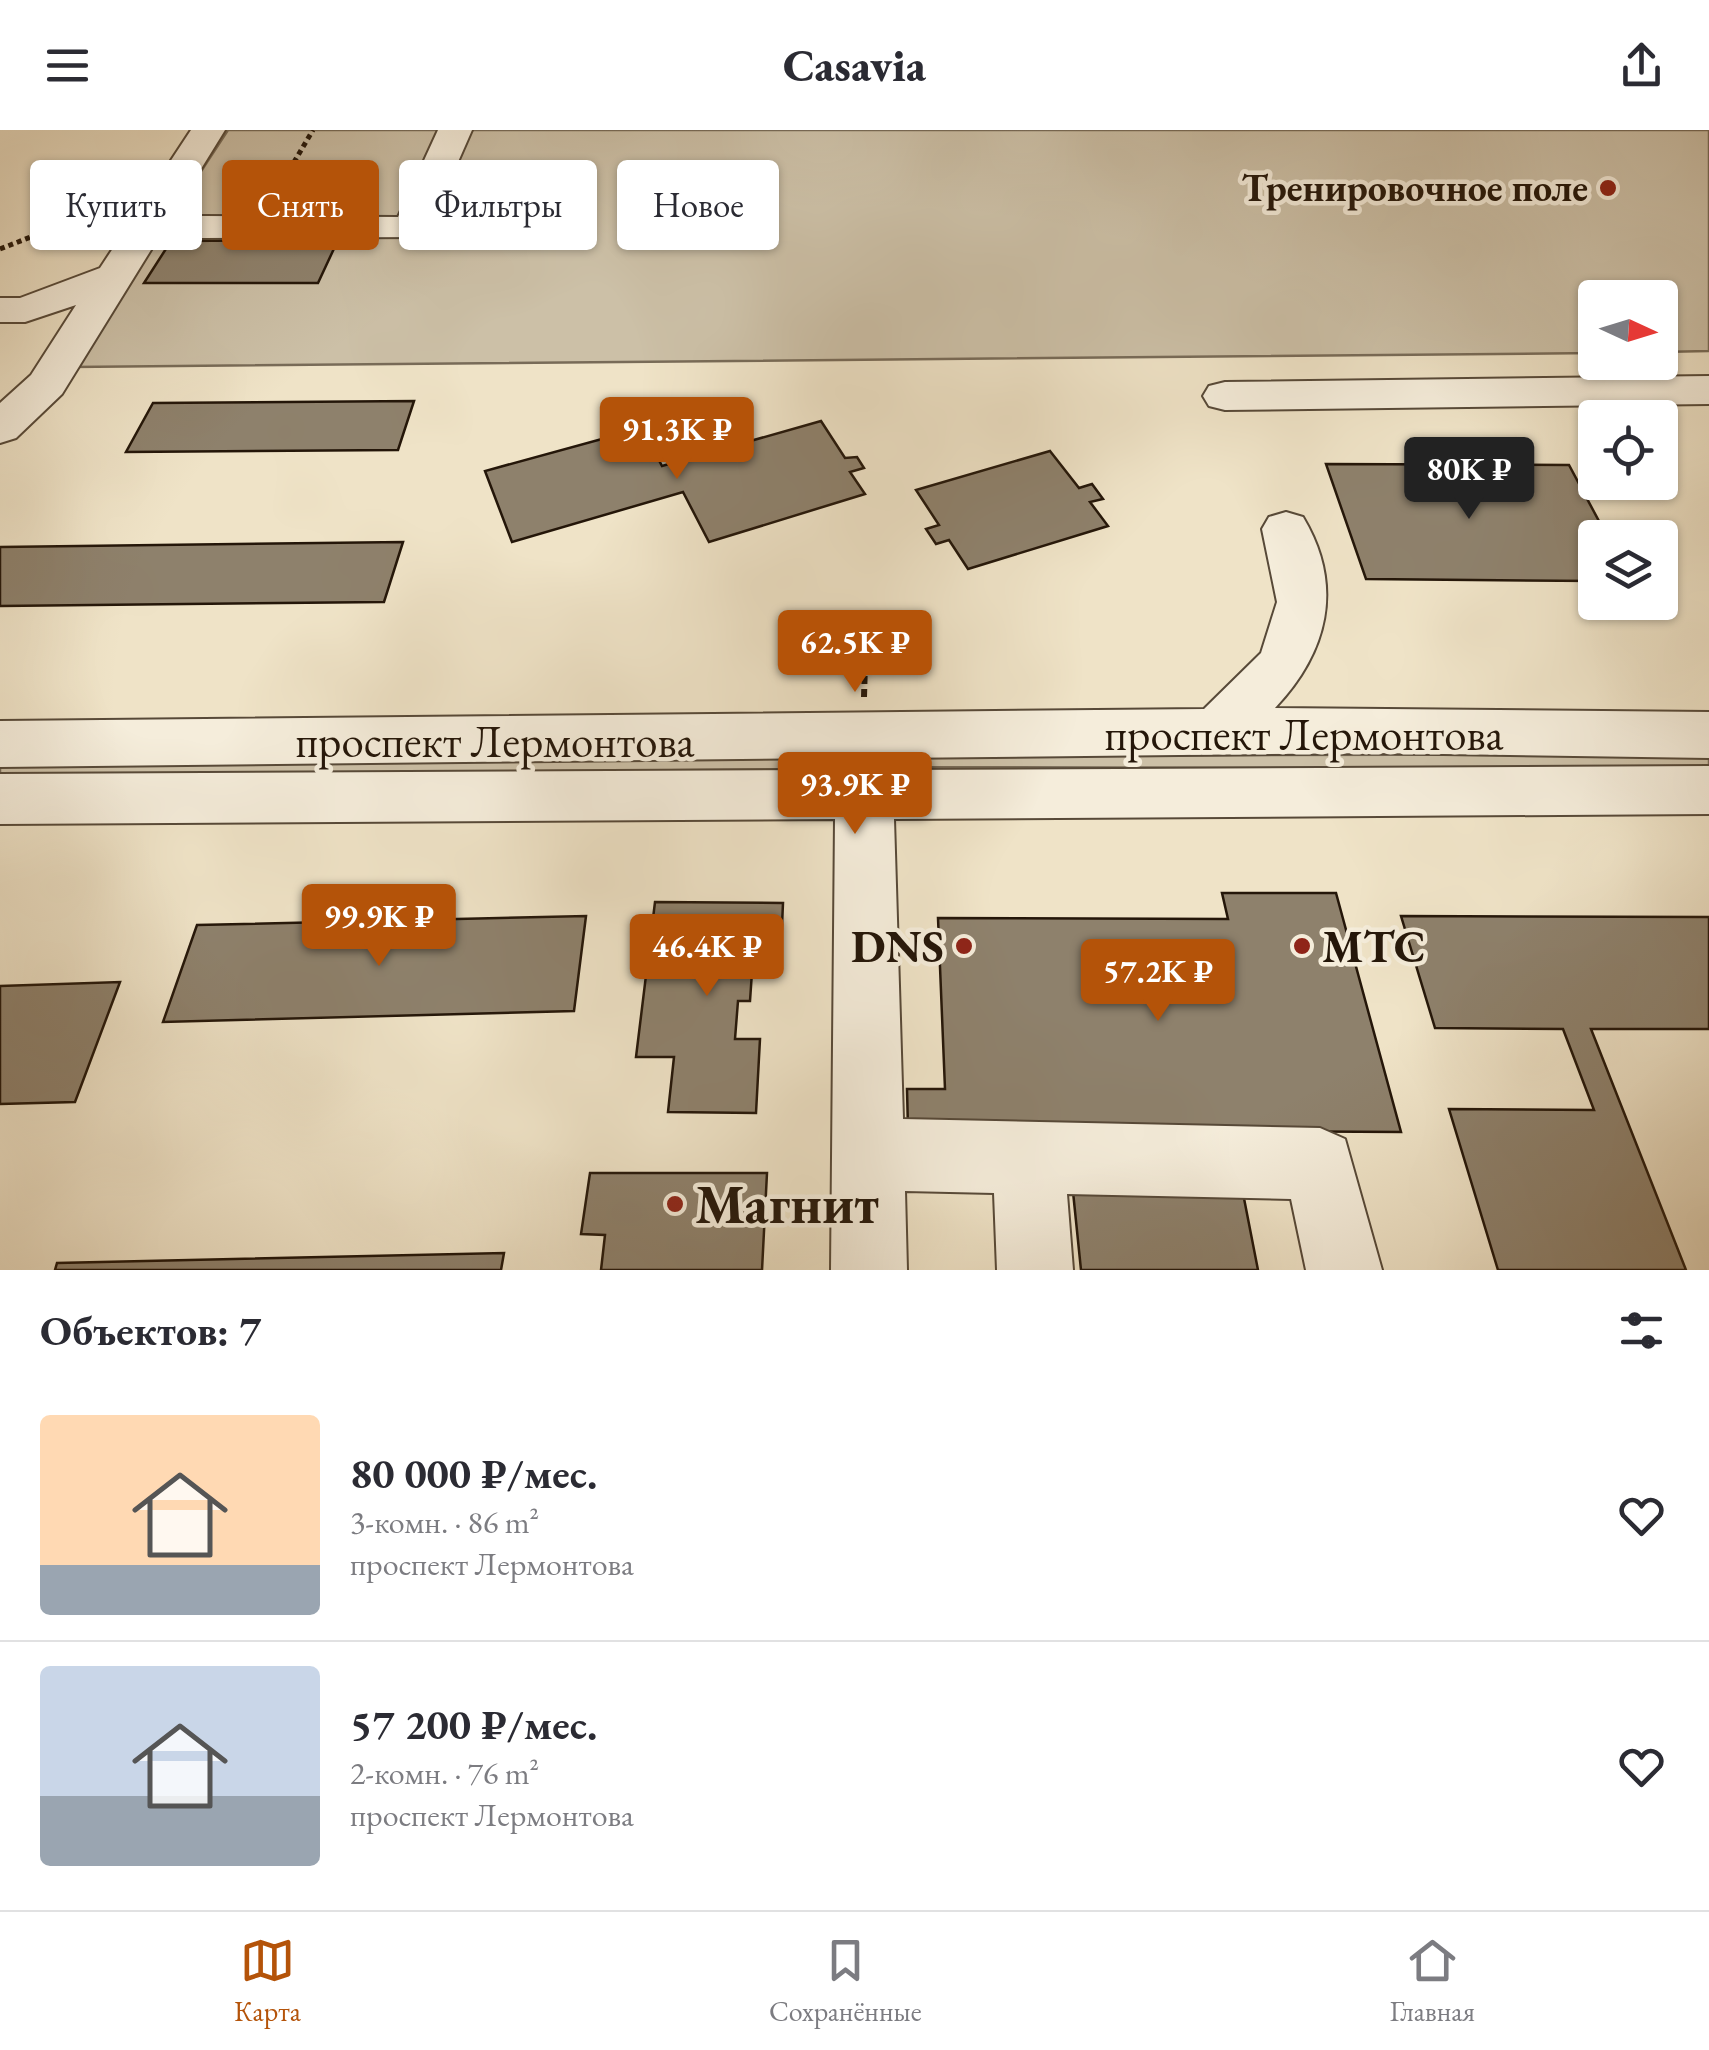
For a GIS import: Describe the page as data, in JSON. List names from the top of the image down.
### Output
{
  "streets": {
    "street": ["проспект Лермонтова"]
  },
  "places": [
    "Тренировочное поле",
    "DNS",
    "МТС",
    "Магнит"
  ],
  "north": "right",
  "page": {
    "header": "Casavia",
    "chip": [
      "Купить",
      "Снять",
      "Фильтры",
      "Новое"
    ],
    "price": [
      "91.3K ₽",
      "80K ₽",
      "62.5K ₽",
      "93.9K ₽",
      "99.9K ₽",
      "46.4K ₽",
      "57.2K ₽"
    ],
    "heading": "Объектов: 7",
    "list": [
      {
        "name": "80 000 ₽/мес.",
        "note": "3-комн. · 86 m² · проспект Лермонтова"
      },
      {
        "name": "57 200 ₽/мес.",
        "note": "2-комн. · 76 m² · проспект Лермонтова"
      }
    ],
    "tabs": ["Карта", "Сохранённые", "Главная"]
  }
}
